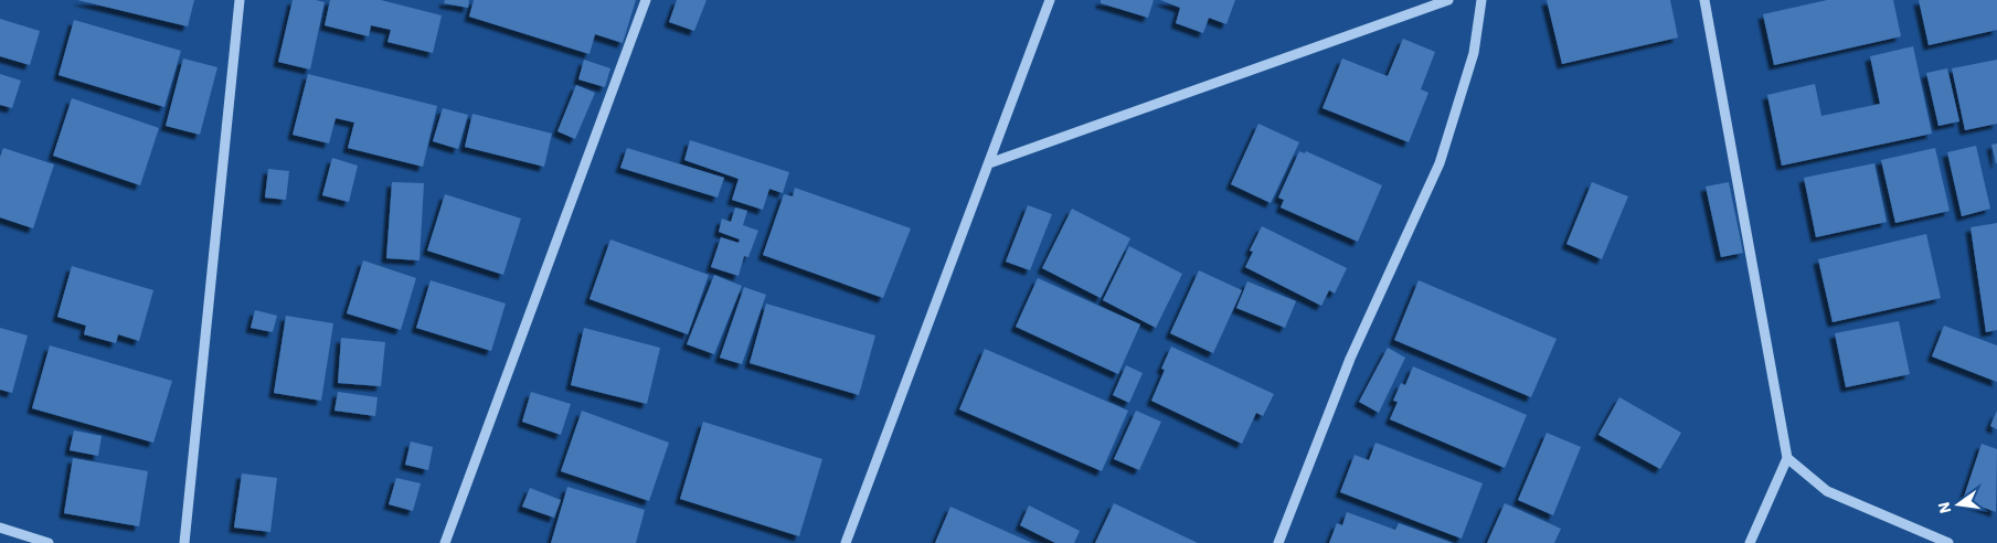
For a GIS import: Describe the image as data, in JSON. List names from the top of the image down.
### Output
{
  "north": "left"
}
